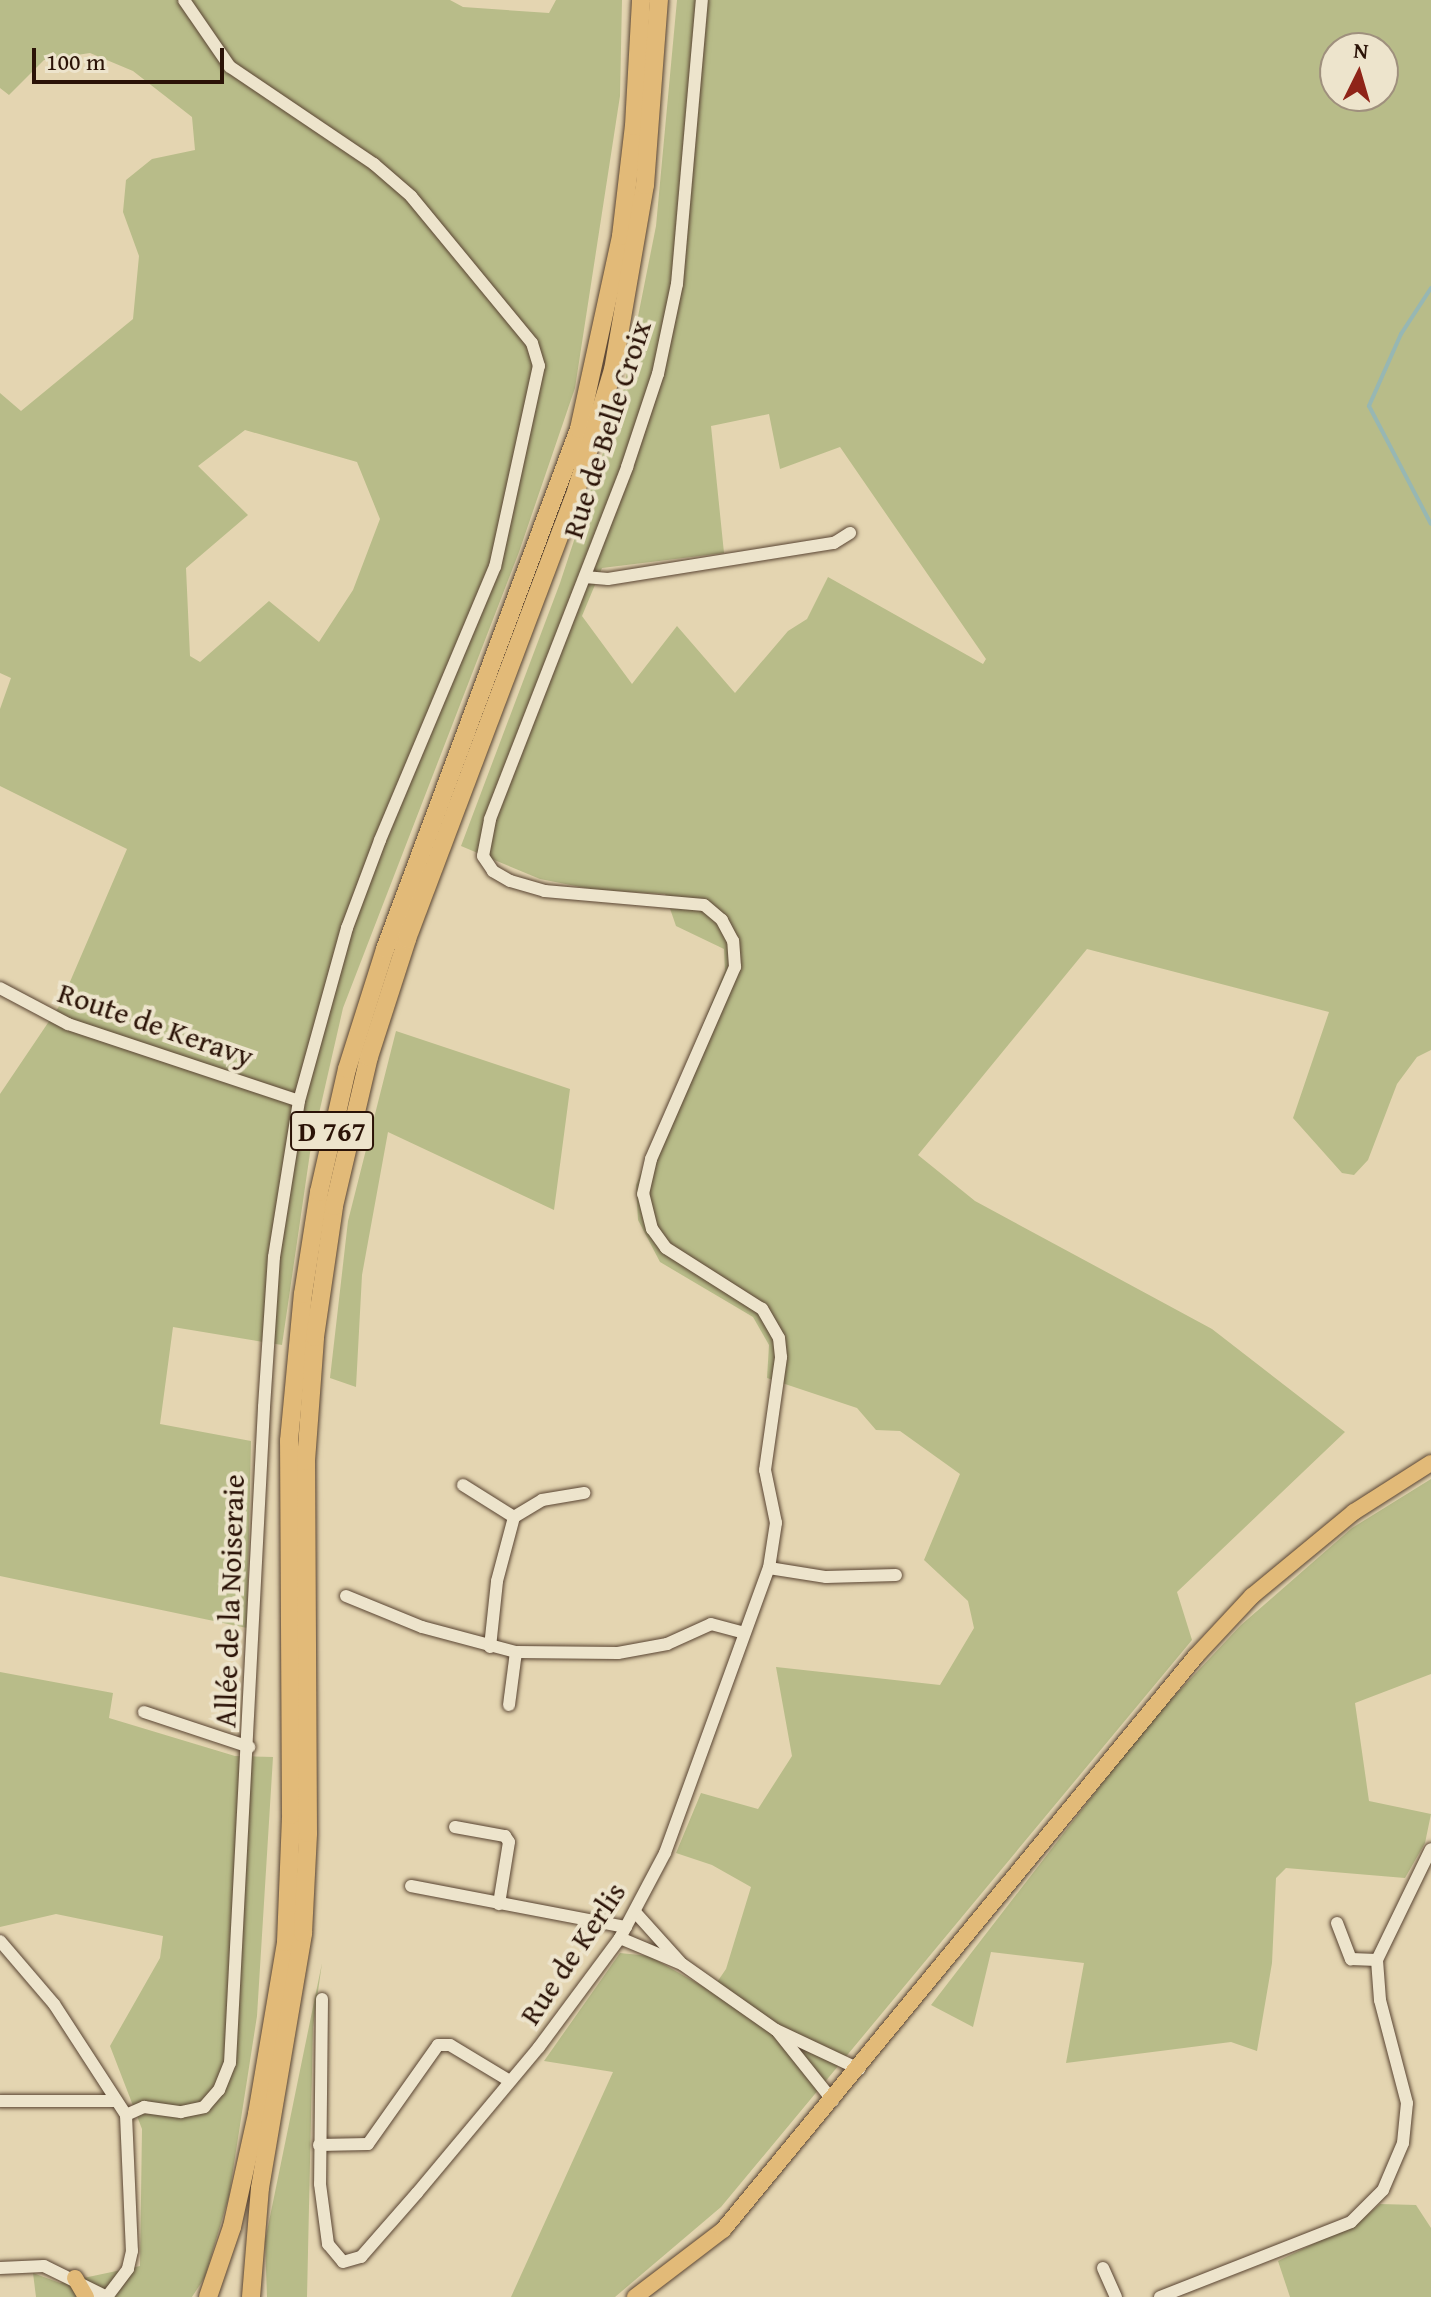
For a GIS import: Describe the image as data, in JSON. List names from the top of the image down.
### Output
{
  "streets": {
    "highway": ["D 767"],
    "street": [
      "Rue de Belle Croix",
      "Route de Keravy",
      "Allée de la Noiseraie",
      "Rue de Kerlis"
    ]
  },
  "crossings": [
    ["Rue de Belle Croix", "Rue de Kerlis"],
    ["Route de Keravy", "Allée de la Noiseraie"]
  ],
  "scale_bar": "100 m",
  "north": "top"
}
